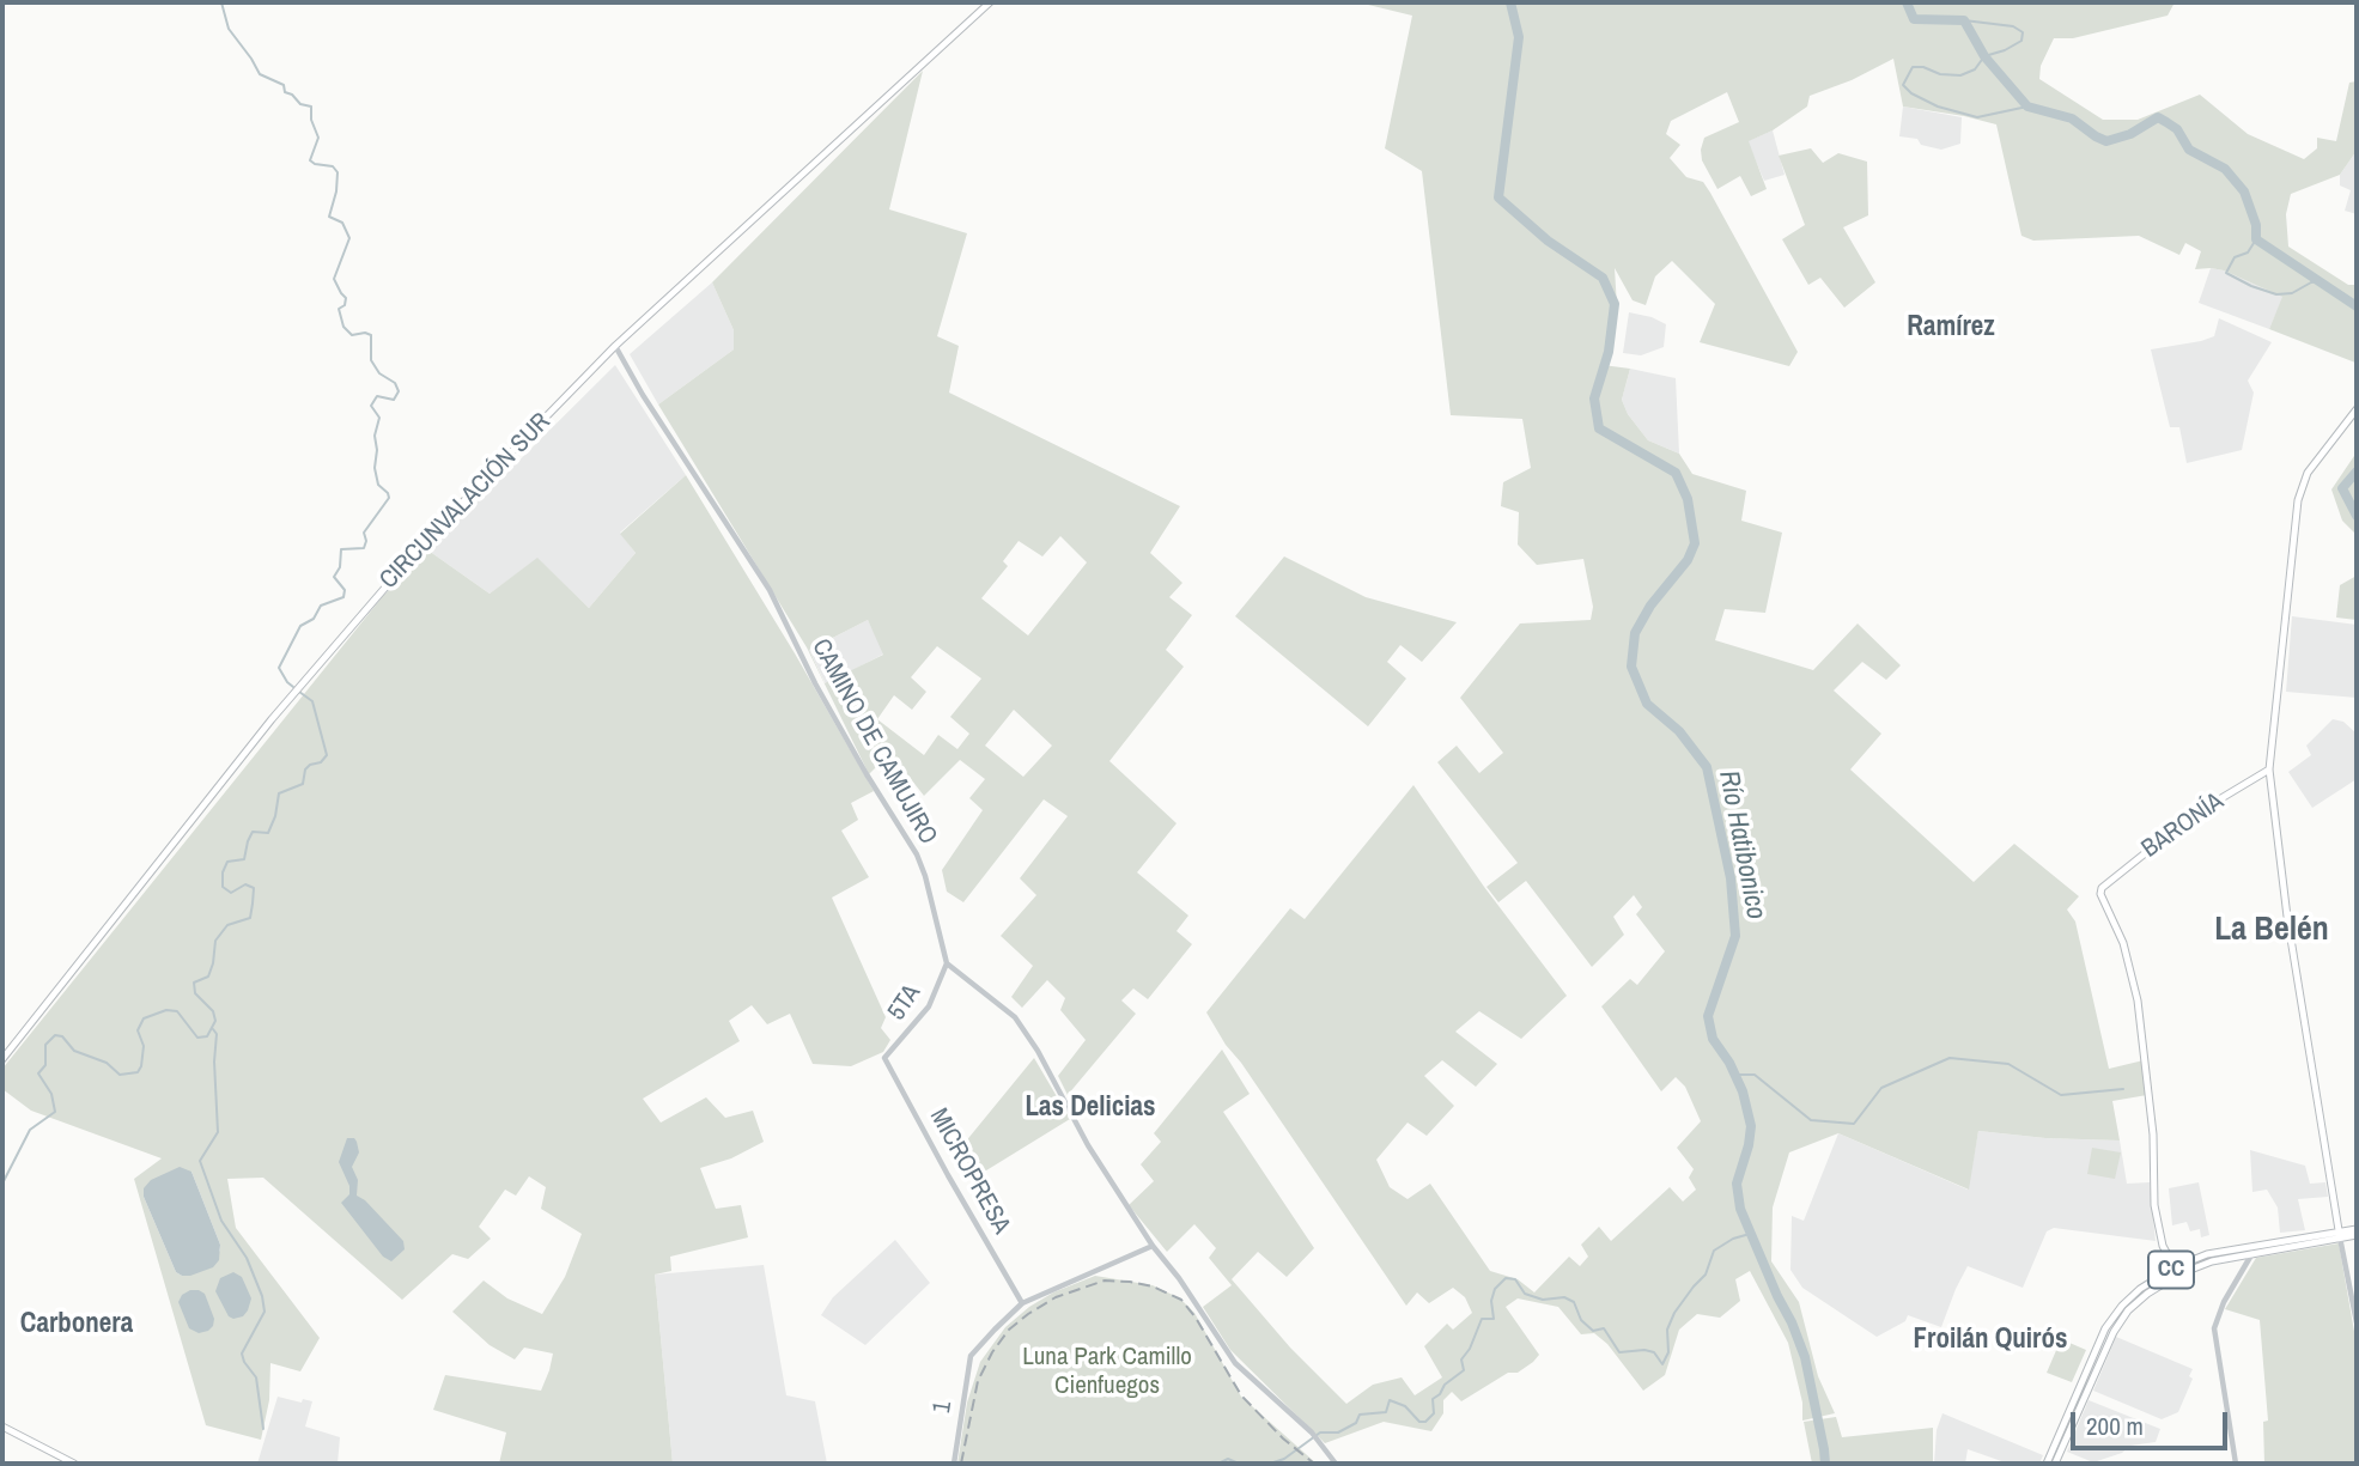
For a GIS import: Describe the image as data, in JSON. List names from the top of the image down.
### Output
{
  "streets": {
    "main road": ["CIRCUNVALACIÓN SUR", "BARONÍA", "CC"],
    "street": [
      "CAMINO DE CAMUJIRO",
      "5TA",
      "MICROPRESA",
      "1"
    ]
  },
  "crossings": [
    ["CIRCUNVALACIÓN SUR", "CAMINO DE CAMUJIRO"],
    ["CAMINO DE CAMUJIRO", "5TA"],
    ["BARONÍA", "CC"],
    ["5TA", "MICROPRESA"],
    ["MICROPRESA", "1"]
  ],
  "districts": [
    "Ramírez",
    "La Belén",
    "Las Delicias",
    "Carbonera",
    "Froilán Quirós"
  ],
  "water": ["Río Hatibonico"],
  "parks": ["Luna Park Camillo Cienfuegos"],
  "scale_bar": "200 m"
}
